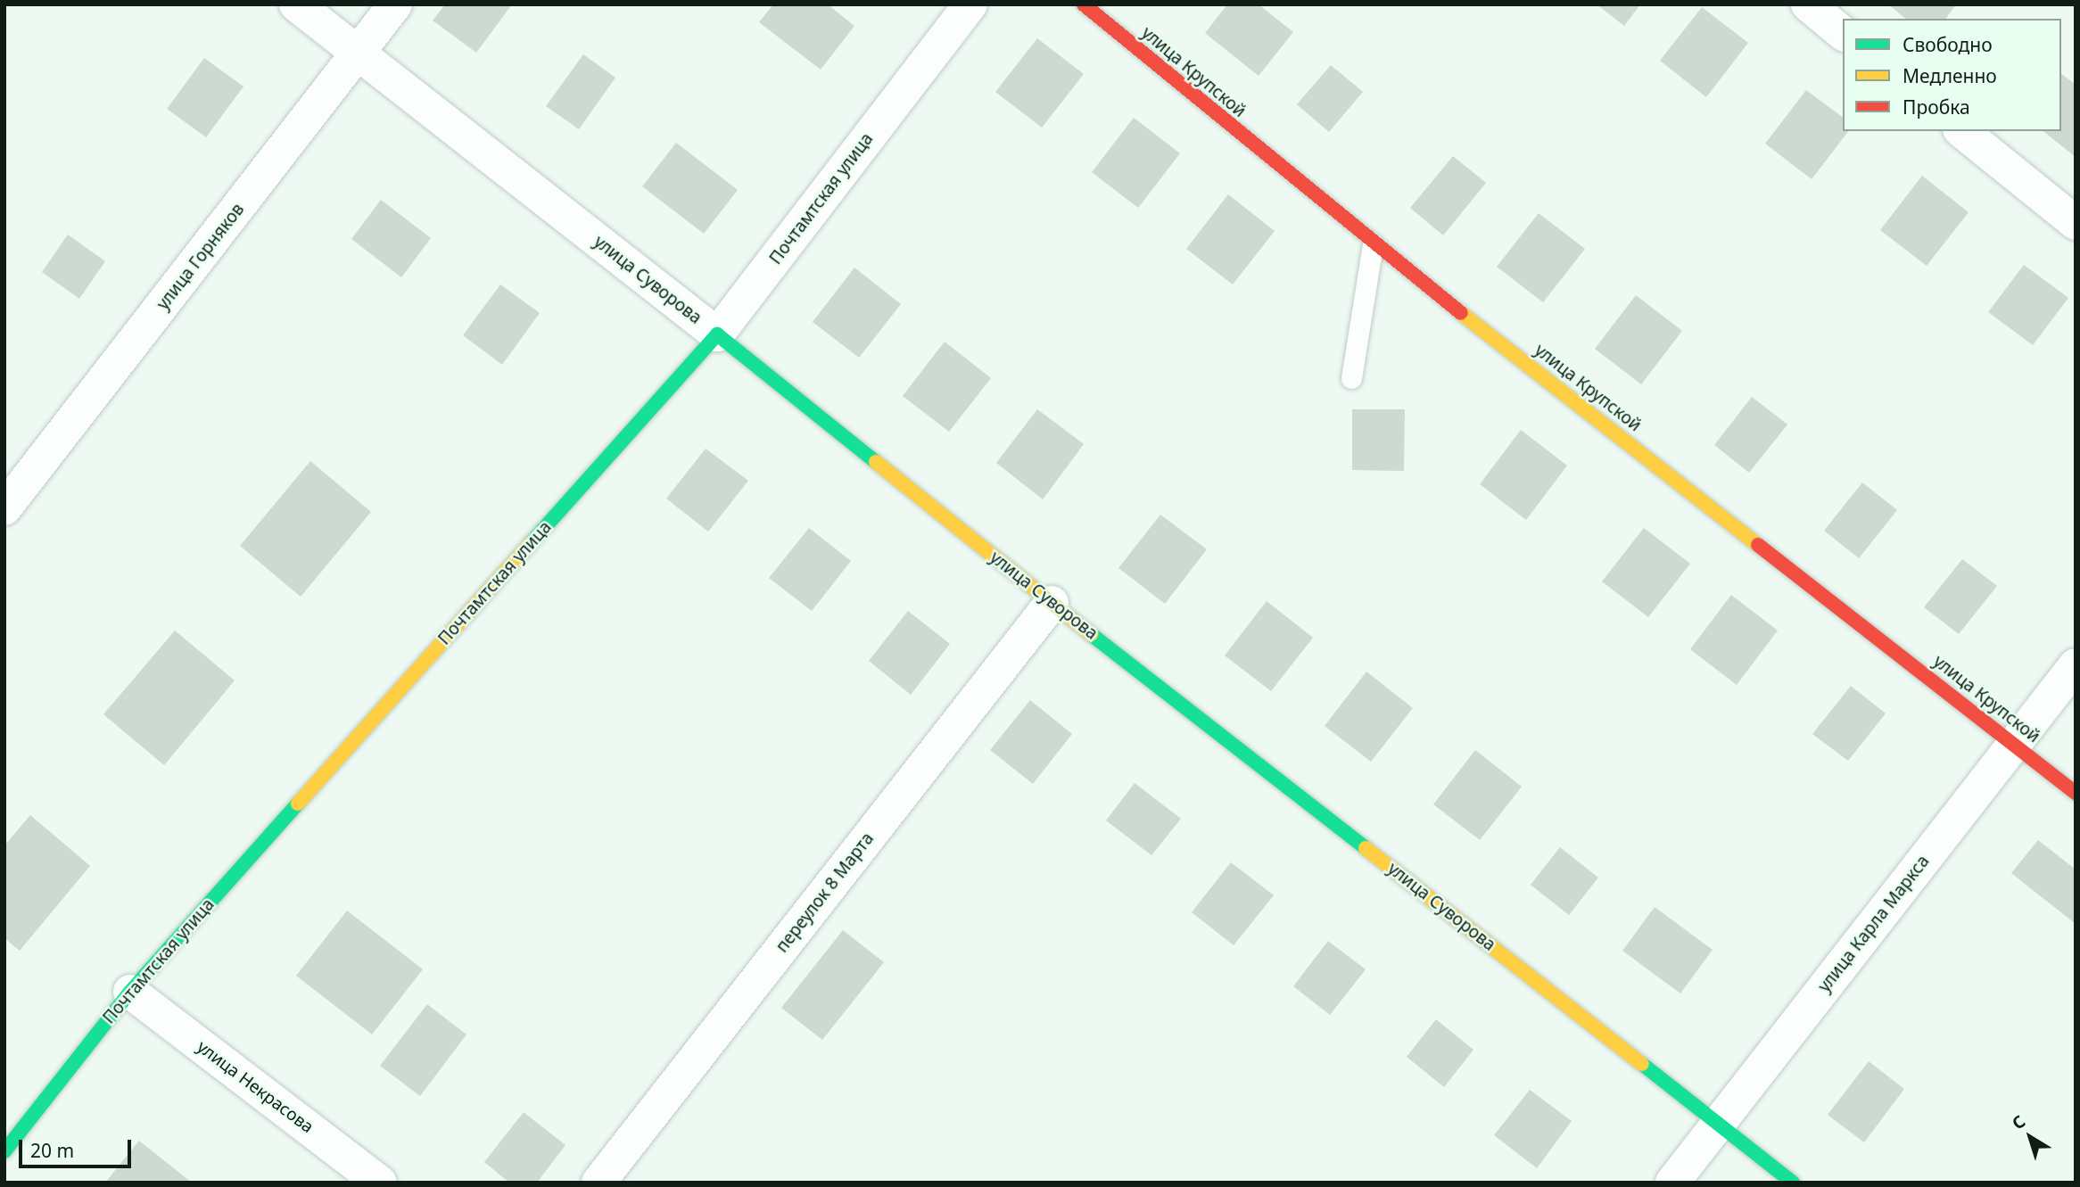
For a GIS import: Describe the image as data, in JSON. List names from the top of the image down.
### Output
{
  "streets": {
    "street": [
      "улица Крупской",
      "Почтамтская улица",
      "улица Горняков",
      "улица Суворова",
      "переулок 8 Марта",
      "улица Карла Маркса",
      "улица Некрасова"
    ]
  },
  "crossings": [
    ["улица Крупской", "улица Карла Маркса"],
    ["Почтамтская улица", "улица Суворова"],
    ["Почтамтская улица", "улица Некрасова"],
    ["улица Горняков", "улица Суворова"],
    ["улица Суворова", "переулок 8 Марта"],
    ["улица Суворова", "улица Карла Маркса"]
  ],
  "legend": ["Свободно", "Медленно", "Пробка"],
  "scale_bar": "20 m",
  "north": "top left"
}
